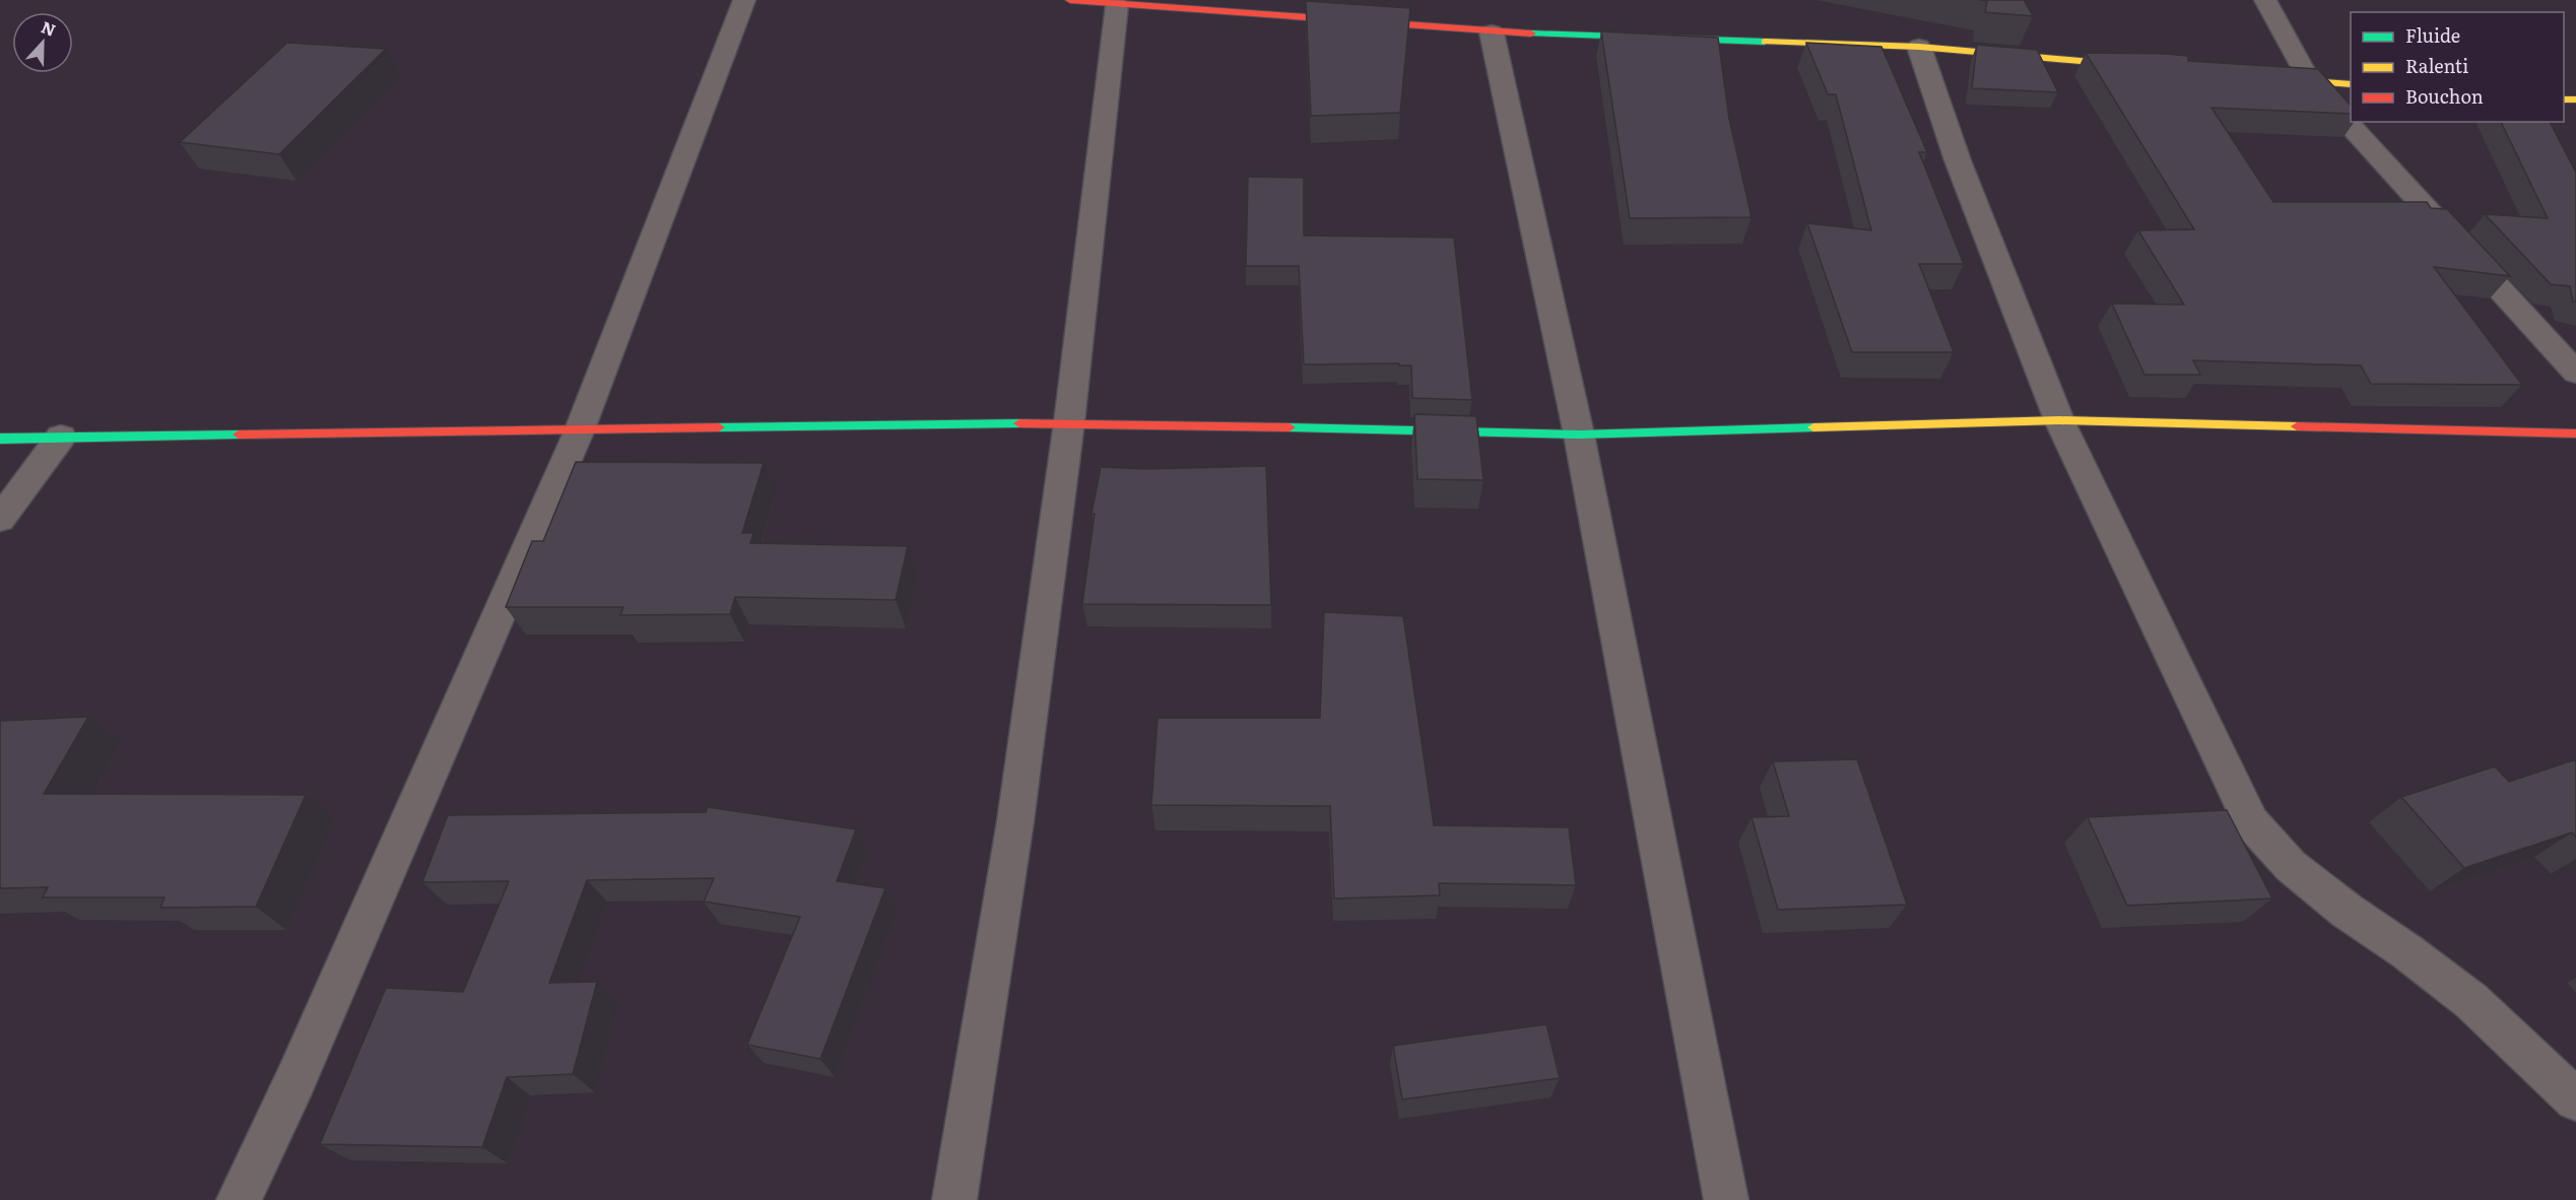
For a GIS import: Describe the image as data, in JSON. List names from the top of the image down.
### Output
{
  "legend": ["Fluide", "Ralenti", "Bouchon"],
  "north": "top"
}
